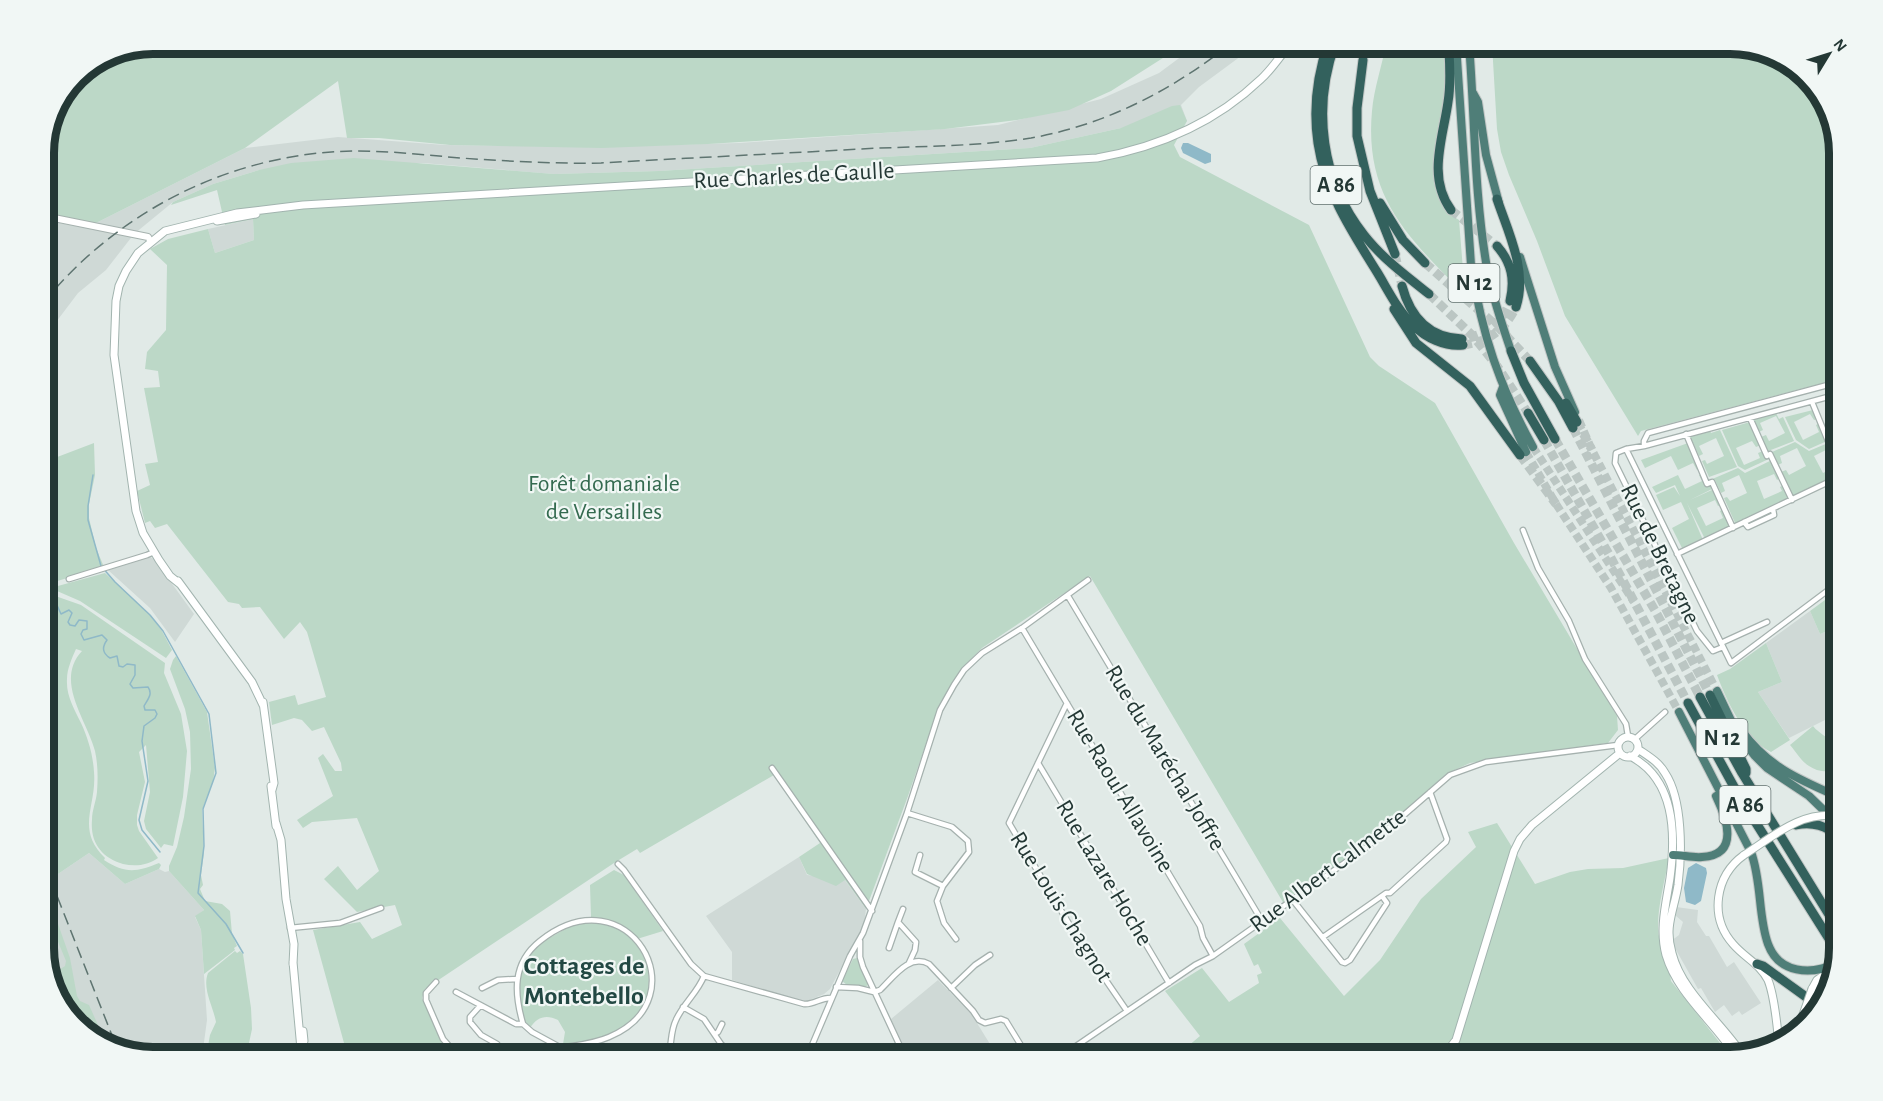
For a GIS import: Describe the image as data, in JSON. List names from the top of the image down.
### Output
{
  "streets": {
    "highway": ["A 86", "N 12"],
    "main road": ["Rue Charles de Gaulle"],
    "street": [
      "Rue de Bretagne",
      "Rue du Maréchal Joffre",
      "Rue Raoul Allavoine",
      "Rue Albert Calmette",
      "Rue Lazare Hoche",
      "Rue Louis Chagnot"
    ]
  },
  "crossings": [
    ["A 86", "N 12"],
    ["Rue du Maréchal Joffre", "Rue Albert Calmette"],
    ["Rue Raoul Allavoine", "Rue Albert Calmette"],
    ["Rue Raoul Allavoine", "Rue Louis Chagnot"],
    ["Rue Albert Calmette", "Rue Lazare Hoche"],
    ["Rue Albert Calmette", "Rue Louis Chagnot"],
    ["Rue Lazare Hoche", "Rue Louis Chagnot"]
  ],
  "districts": ["Cottages de Montebello"],
  "parks": ["Forêt domaniale de Versailles"],
  "north": "top right"
}
